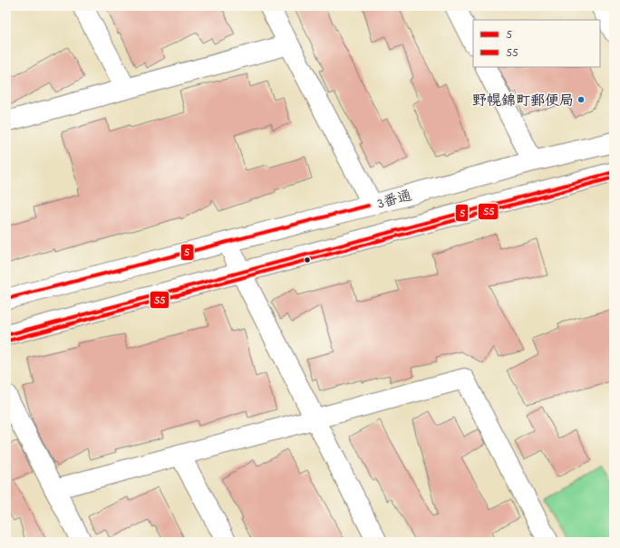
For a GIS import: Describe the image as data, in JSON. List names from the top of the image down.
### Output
{
  "streets": {
    "street": ["3番通"]
  },
  "places": ["野幌錦町郵便局"],
  "lines": ["transit line 5", "transit line 55"],
  "legend": ["5", "55"]
}
